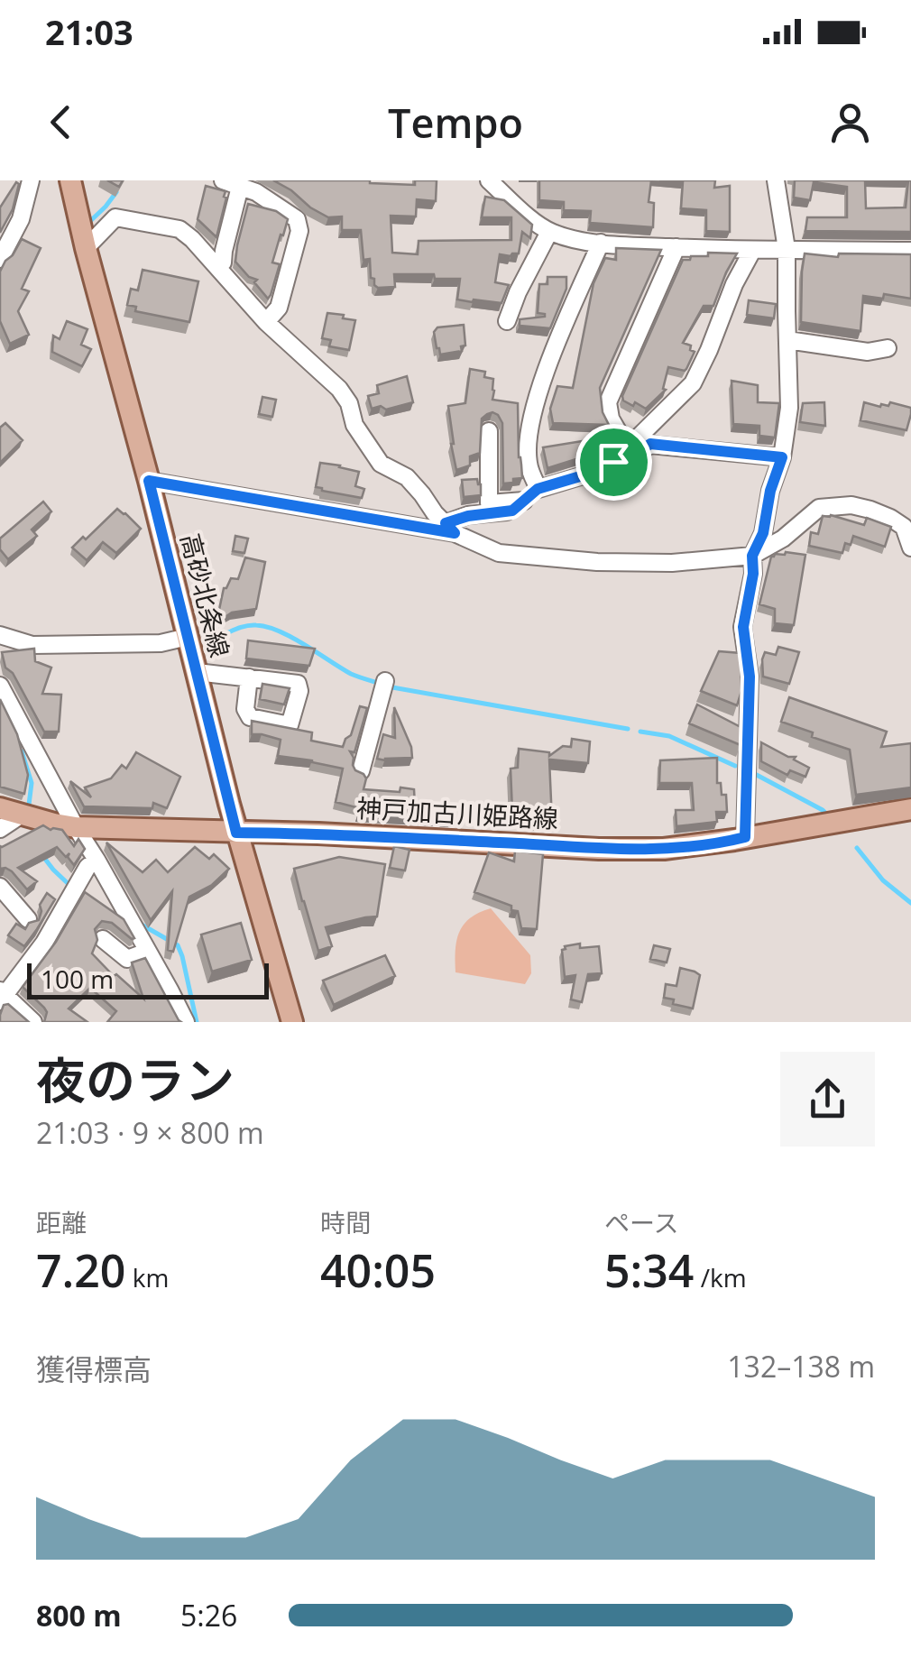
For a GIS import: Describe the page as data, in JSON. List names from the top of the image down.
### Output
{
  "streets": {
    "main road": ["高砂北条線", "神戸加古川姫路線"]
  },
  "crossings": [
    ["高砂北条線", "神戸加古川姫路線"]
  ],
  "scale_bar": "100 m",
  "page": {
    "status": "21:03",
    "header": "Tempo",
    "scale": "100 m",
    "heading": ["夜のラン", "21:03 · 9 × 800 m"],
    "stats": [
      ["距離", "7.20 km"],
      ["時間", "40:05"],
      ["ペース", "5:34 /km"]
    ],
    "chart": ["獲得標高", "132–138 m"],
    "list": [
      {
        "name": "800 m",
        "note": "5:26"
      }
    ]
  }
}
